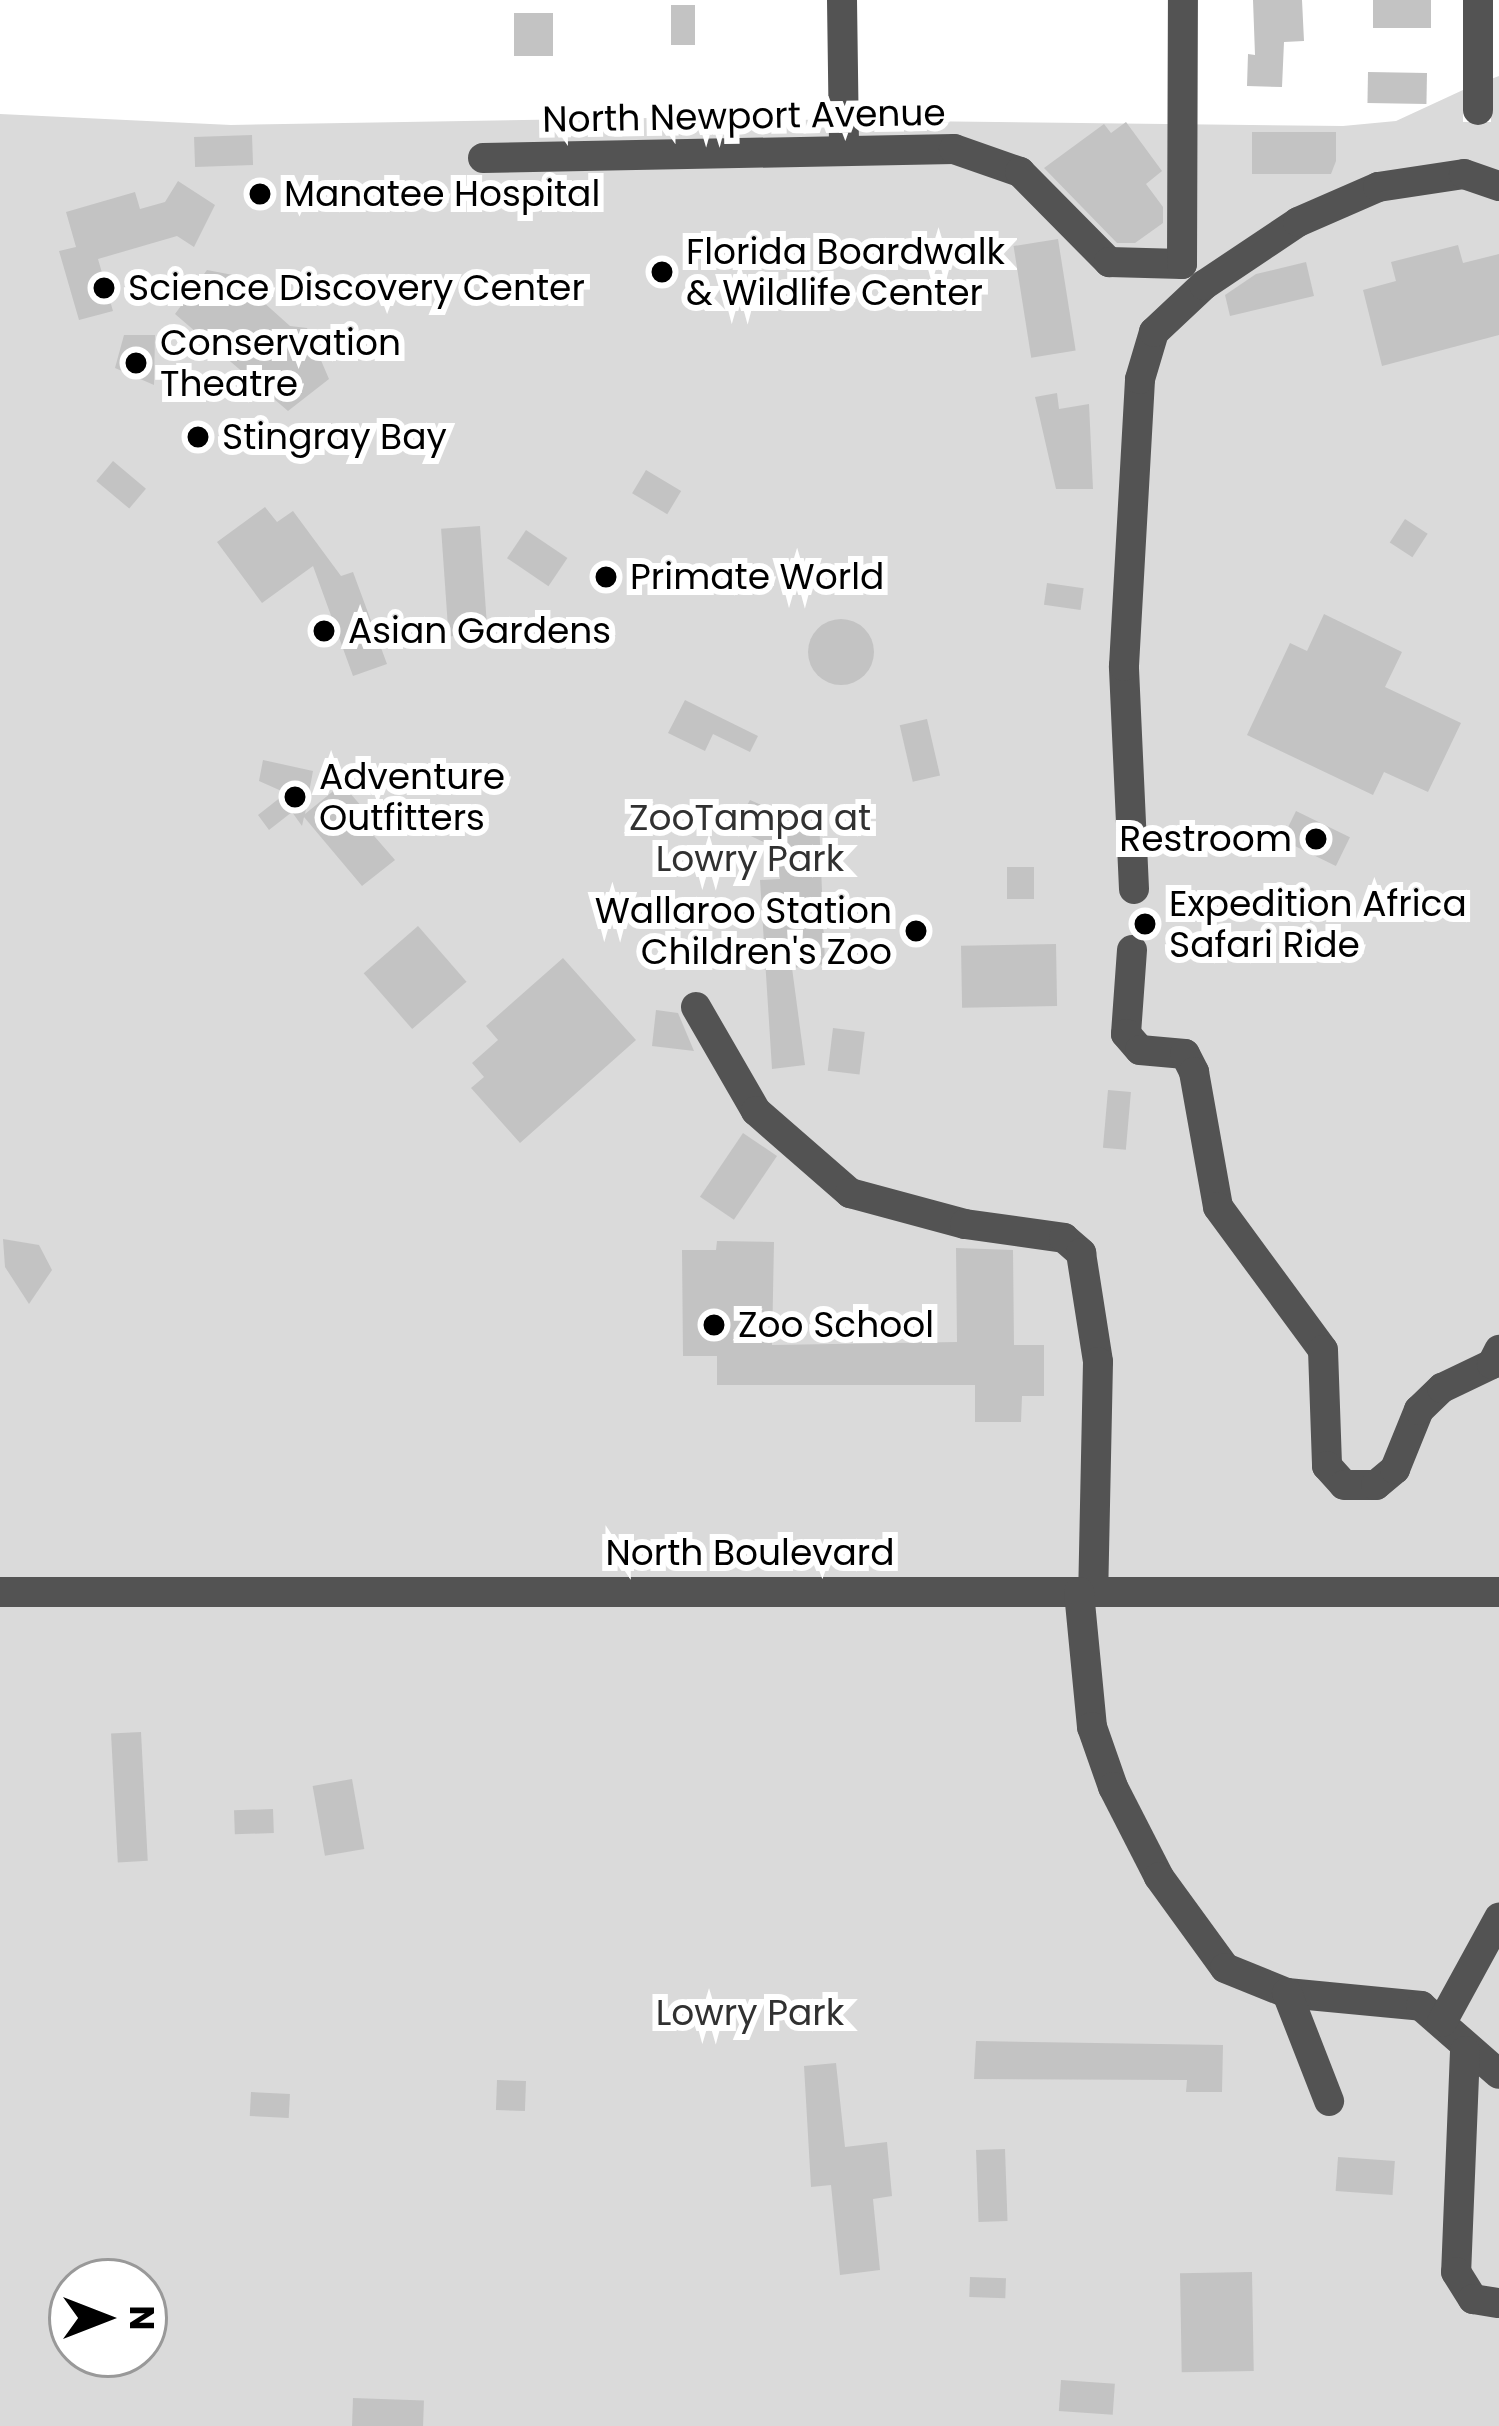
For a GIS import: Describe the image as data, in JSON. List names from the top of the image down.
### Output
{
  "streets": {
    "street": ["North Newport Avenue", "North Boulevard"]
  },
  "parks": ["ZooTampa at Lowry Park", "Lowry Park"],
  "places": [
    "Manatee Hospital",
    "Florida Boardwalk & Wildlife Center",
    "Science Discovery Center",
    "Conservation Theatre",
    "Stingray Bay",
    "Primate World",
    "Asian Gardens",
    "Adventure Outfitters",
    "Restroom",
    "Expedition Africa Safari Ride",
    "Wallaroo Station Children's Zoo",
    "Zoo School"
  ],
  "north": "right"
}
